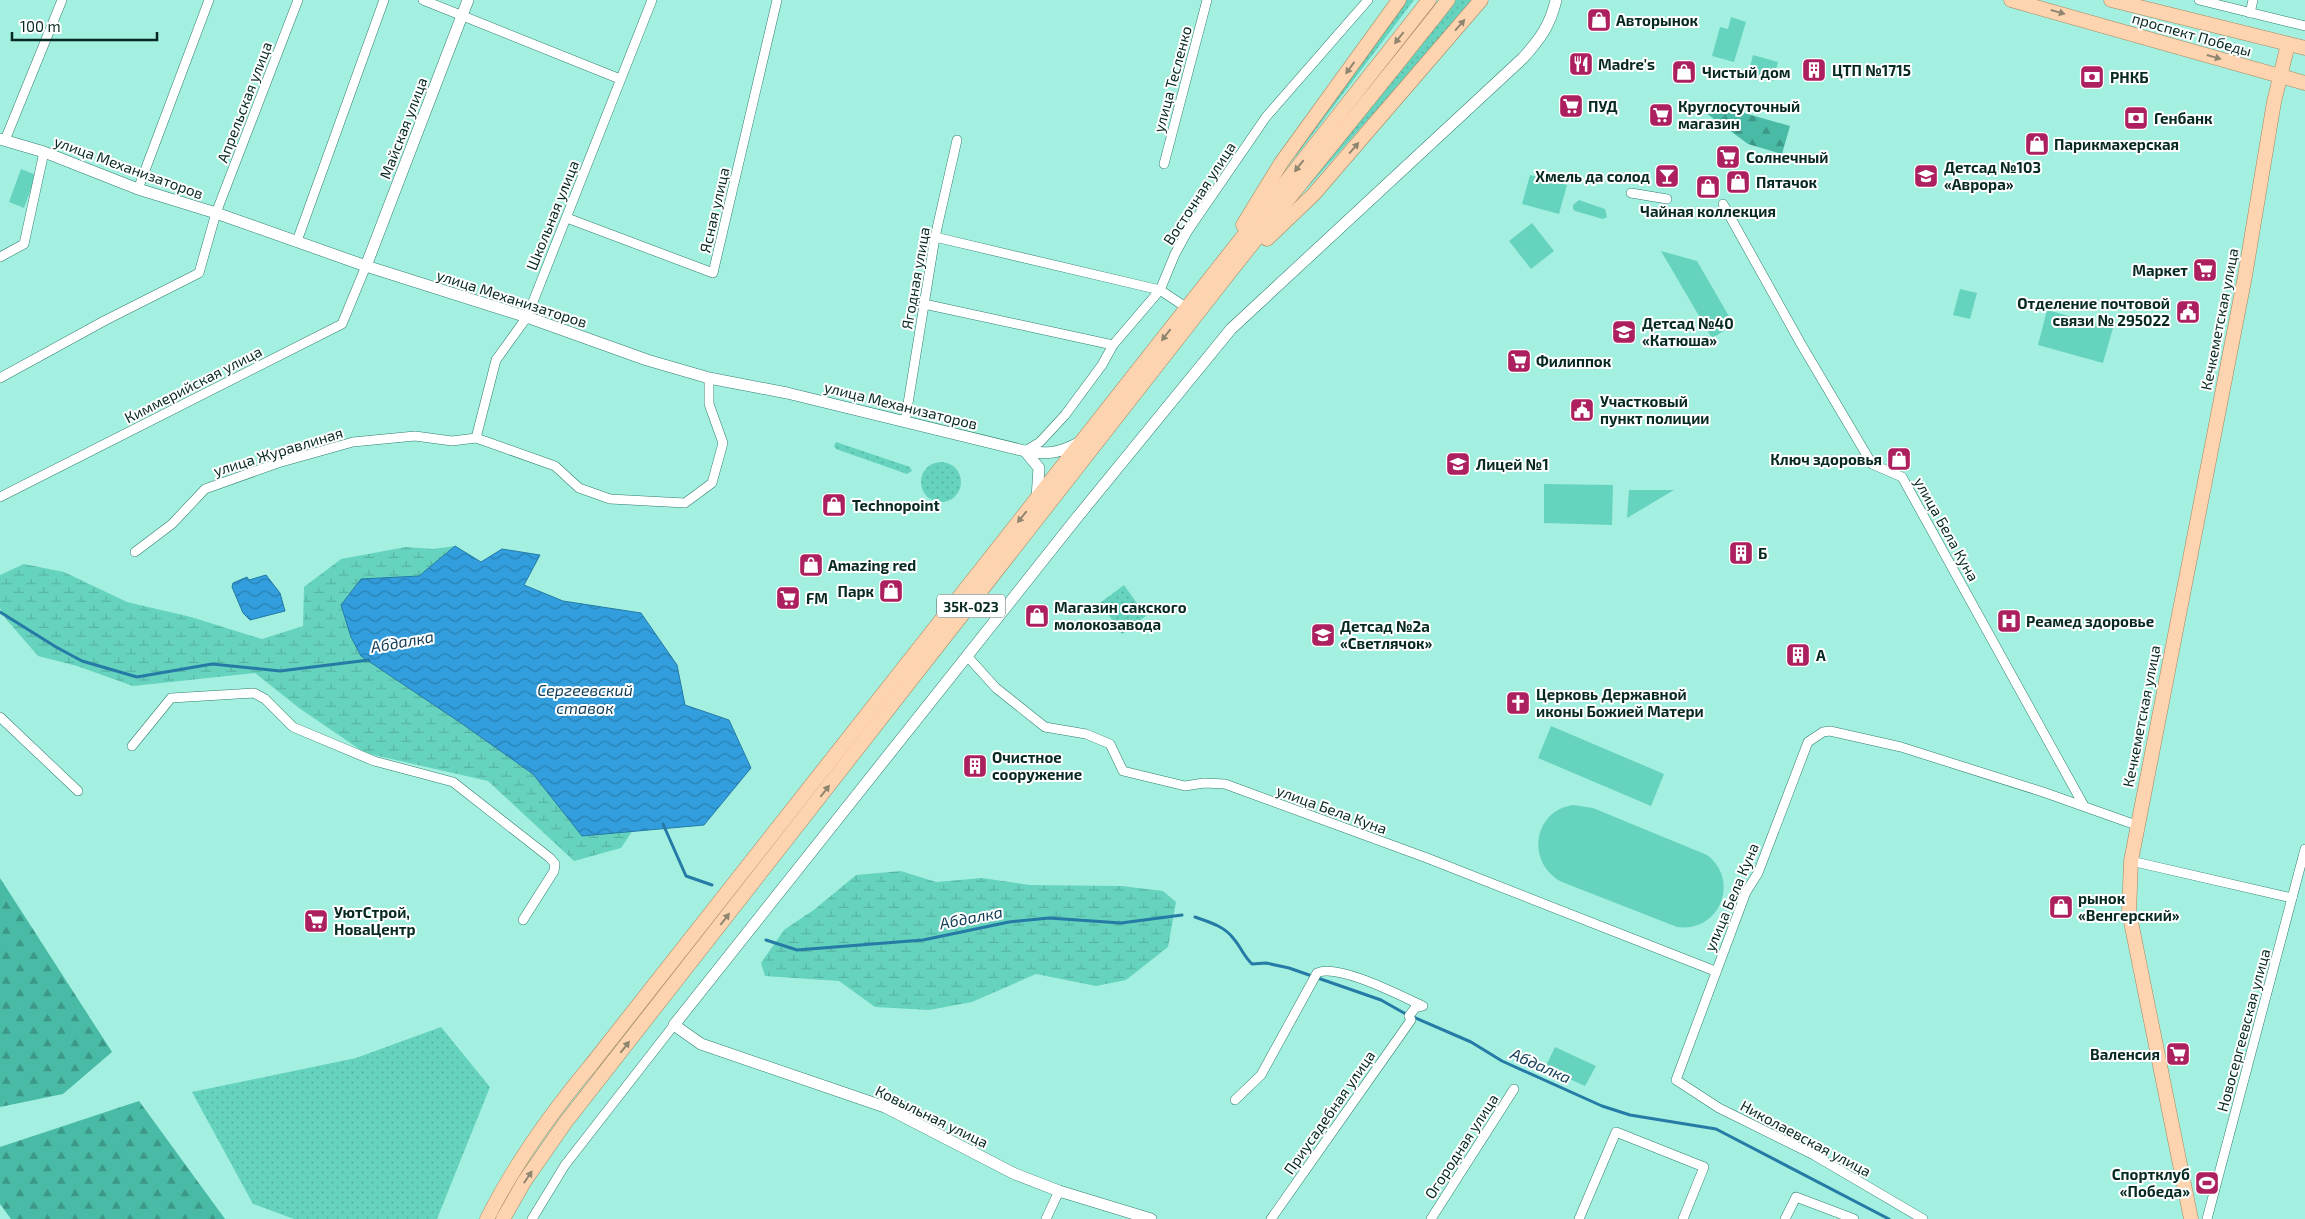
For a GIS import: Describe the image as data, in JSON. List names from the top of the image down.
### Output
{
  "streets": {
    "main road": ["проспект Победы", "Кечкеметская улица", "35К-023"],
    "street": [
      "улица Тесленко",
      "Апрельская улица",
      "Майская улица",
      "улица Механизаторов",
      "Восточная улица",
      "Ясная улица",
      "Школьная улица",
      "Ягодная улица",
      "Киммерийская улица",
      "улица Журавлиная",
      "улица Бела Куна",
      "Новосергеевская улица",
      "Приусадебная улица",
      "Ковыльная улица",
      "Николаевская улица",
      "Огородная улица"
    ]
  },
  "crossings": [
    ["проспект Победы", "Кечкеметская улица"],
    ["Апрельская улица", "улица Механизаторов"],
    ["Майская улица", "улица Механизаторов"],
    ["Майская улица", "Киммерийская улица"],
    ["улица Механизаторов", "Восточная улица"],
    ["улица Механизаторов", "Школьная улица"],
    ["улица Механизаторов", "Ягодная улица"],
    ["улица Механизаторов", "Киммерийская улица"],
    ["улица Механизаторов", "улица Журавлиная"],
    ["улица Механизаторов", "35К-023"],
    ["Ясная улица", "Школьная улица"],
    ["Школьная улица", "улица Журавлиная"],
    ["Кечкеметская улица", "улица Бела Куна"],
    ["улица Бела Куна", "Николаевская улица"]
  ],
  "water": ["Абдалка", "Сергеевский ставок"],
  "places": {
    "shop": [
      "Авторынок",
      "Чистый дом",
      "Парикмахерская",
      "Пятачок",
      "Чайная коллекция",
      "Ключ здоровья",
      "Technopoint",
      "Amazing red",
      "Парк",
      "Магазин сакского молокозавода",
      "рынок «Венгерский»"
    ],
    "restaurant": ["Madre's"],
    "building": [
      "ЦТП №1715",
      "Б",
      "А",
      "Очистное сооружение"
    ],
    "bank": ["РНКБ", "Генбанк"],
    "supermarket": [
      "ПУД",
      "Круглосуточный магазин",
      "Солнечный",
      "Маркет",
      "Филиппок",
      "FM",
      "УютСтрой, НоваЦентр",
      "Валенсия"
    ],
    "bar": ["Хмель да солод"],
    "school or university": [
      "Детсад №103 «Аврора»",
      "Детсад №40 «Катюша»",
      "Лицей №1",
      "Детсад №2а «Светлячок»"
    ],
    "public building": ["Отделение почтовой связи № 295022", "Участковый пункт полиции"],
    "hospital": ["Реамед здоровье"],
    "church": ["Церковь Державной иконы Божией Матери"],
    "sports": ["Спортклуб «Победа»"]
  },
  "scale_bar": "100 m"
}
